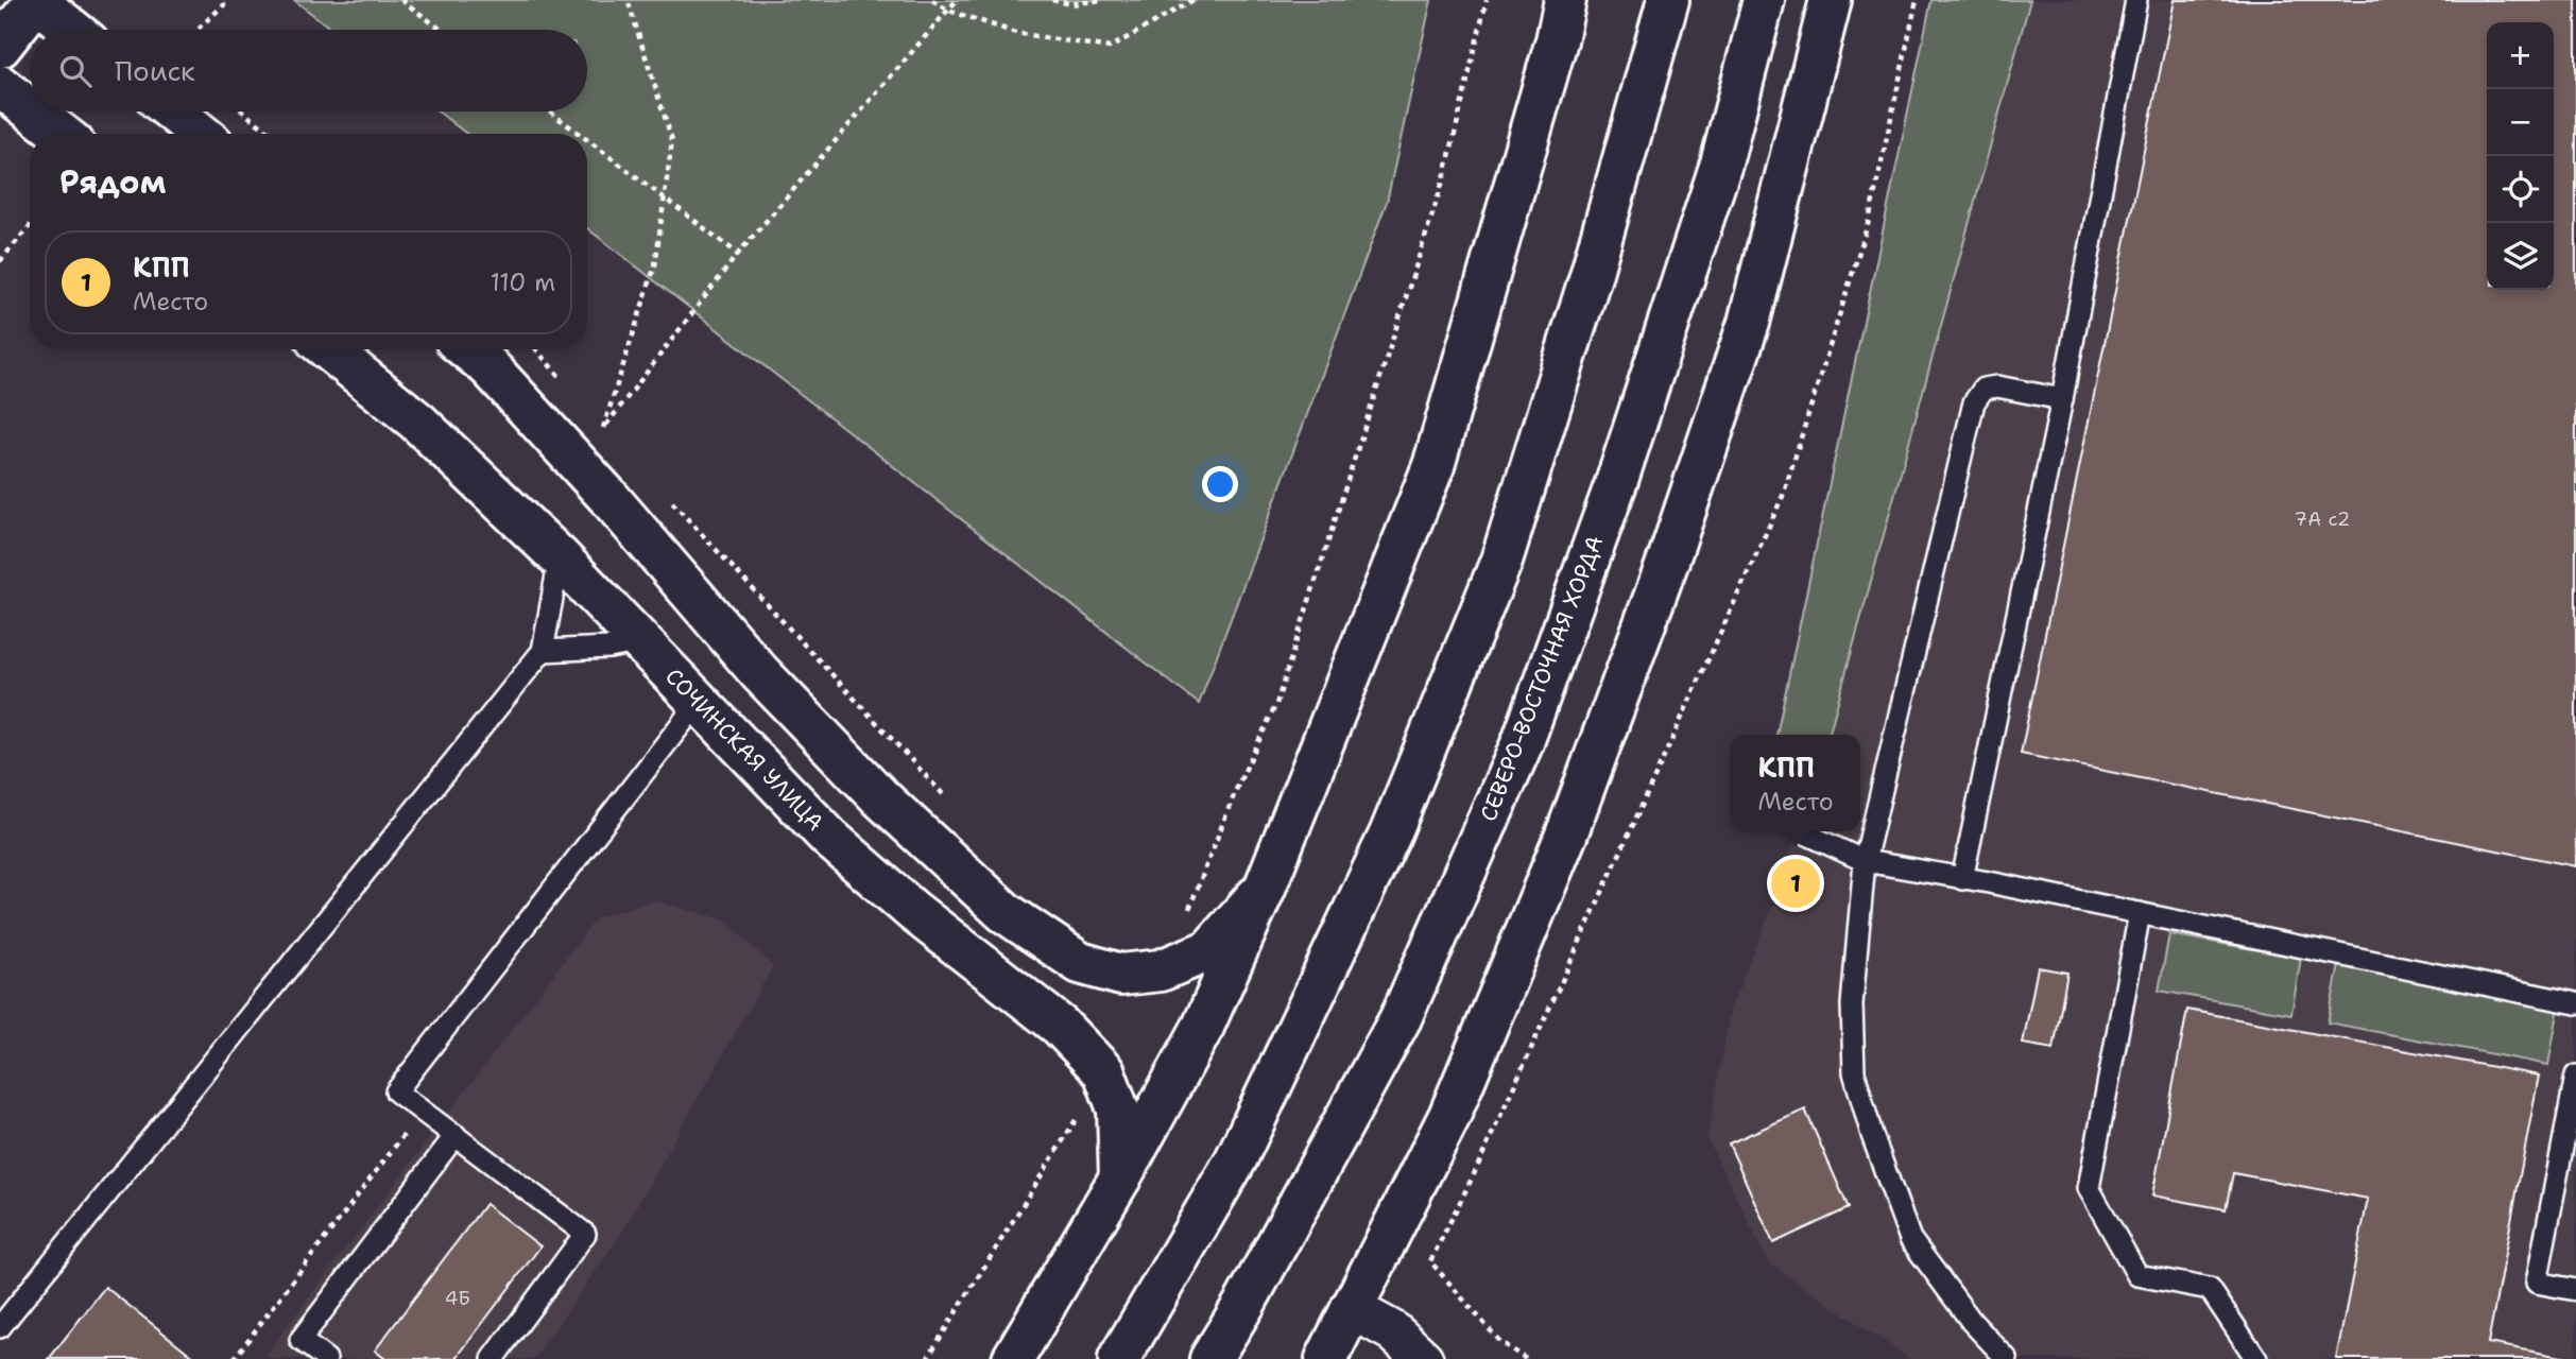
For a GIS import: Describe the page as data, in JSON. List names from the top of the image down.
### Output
{
  "streets": {
    "main road": ["СЕВЕРО-ВОСТОЧНАЯ ХОРДА", "СОЧИНСКАЯ УЛИЦА"]
  },
  "house_numbers": ["7А с2", "4Б"],
  "page": {
    "map_buttons": ["+", "−"],
    "search": "Поиск",
    "heading": "Рядом",
    "list": [
      {
        "mark": "1",
        "name": "КПП",
        "note": "Место",
        "value": "110 m"
      }
    ],
    "popup": ["КПП", "Место"],
    "pins": "1"
  }
}
